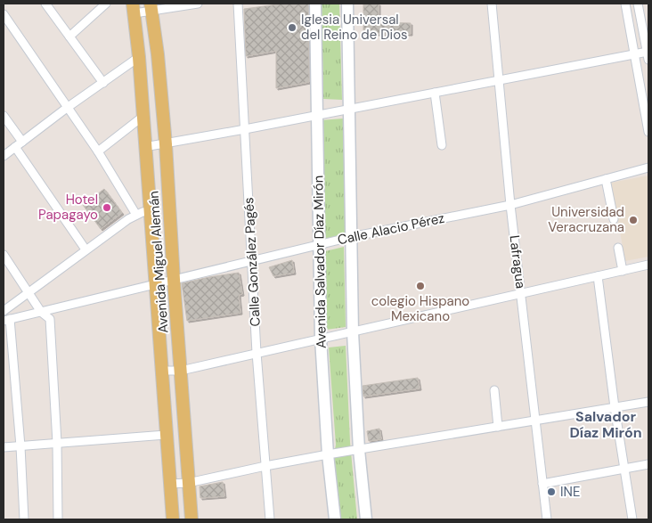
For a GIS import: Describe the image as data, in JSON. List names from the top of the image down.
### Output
{
  "streets": {
    "main road": ["Avenida Miguel Alemán", "Avenida Salvador Díaz Mirón"],
    "street": ["Calle Alacio Pérez", "Calle González Pagés", "Lafragua"]
  },
  "crossings": [
    ["Calle Alacio Pérez", "Avenida Miguel Alemán"],
    ["Calle Alacio Pérez", "Calle González Pagés"],
    ["Calle Alacio Pérez", "Avenida Salvador Díaz Mirón"],
    ["Calle Alacio Pérez", "Lafragua"]
  ],
  "districts": ["Salvador Díaz Mirón"],
  "places": [
    "Iglesia Universal del Reino de Dios",
    "Hotel Papagayo",
    "Universidad Veracruzana",
    "colegio Hispano Mexicano",
    "INE"
  ]
}
